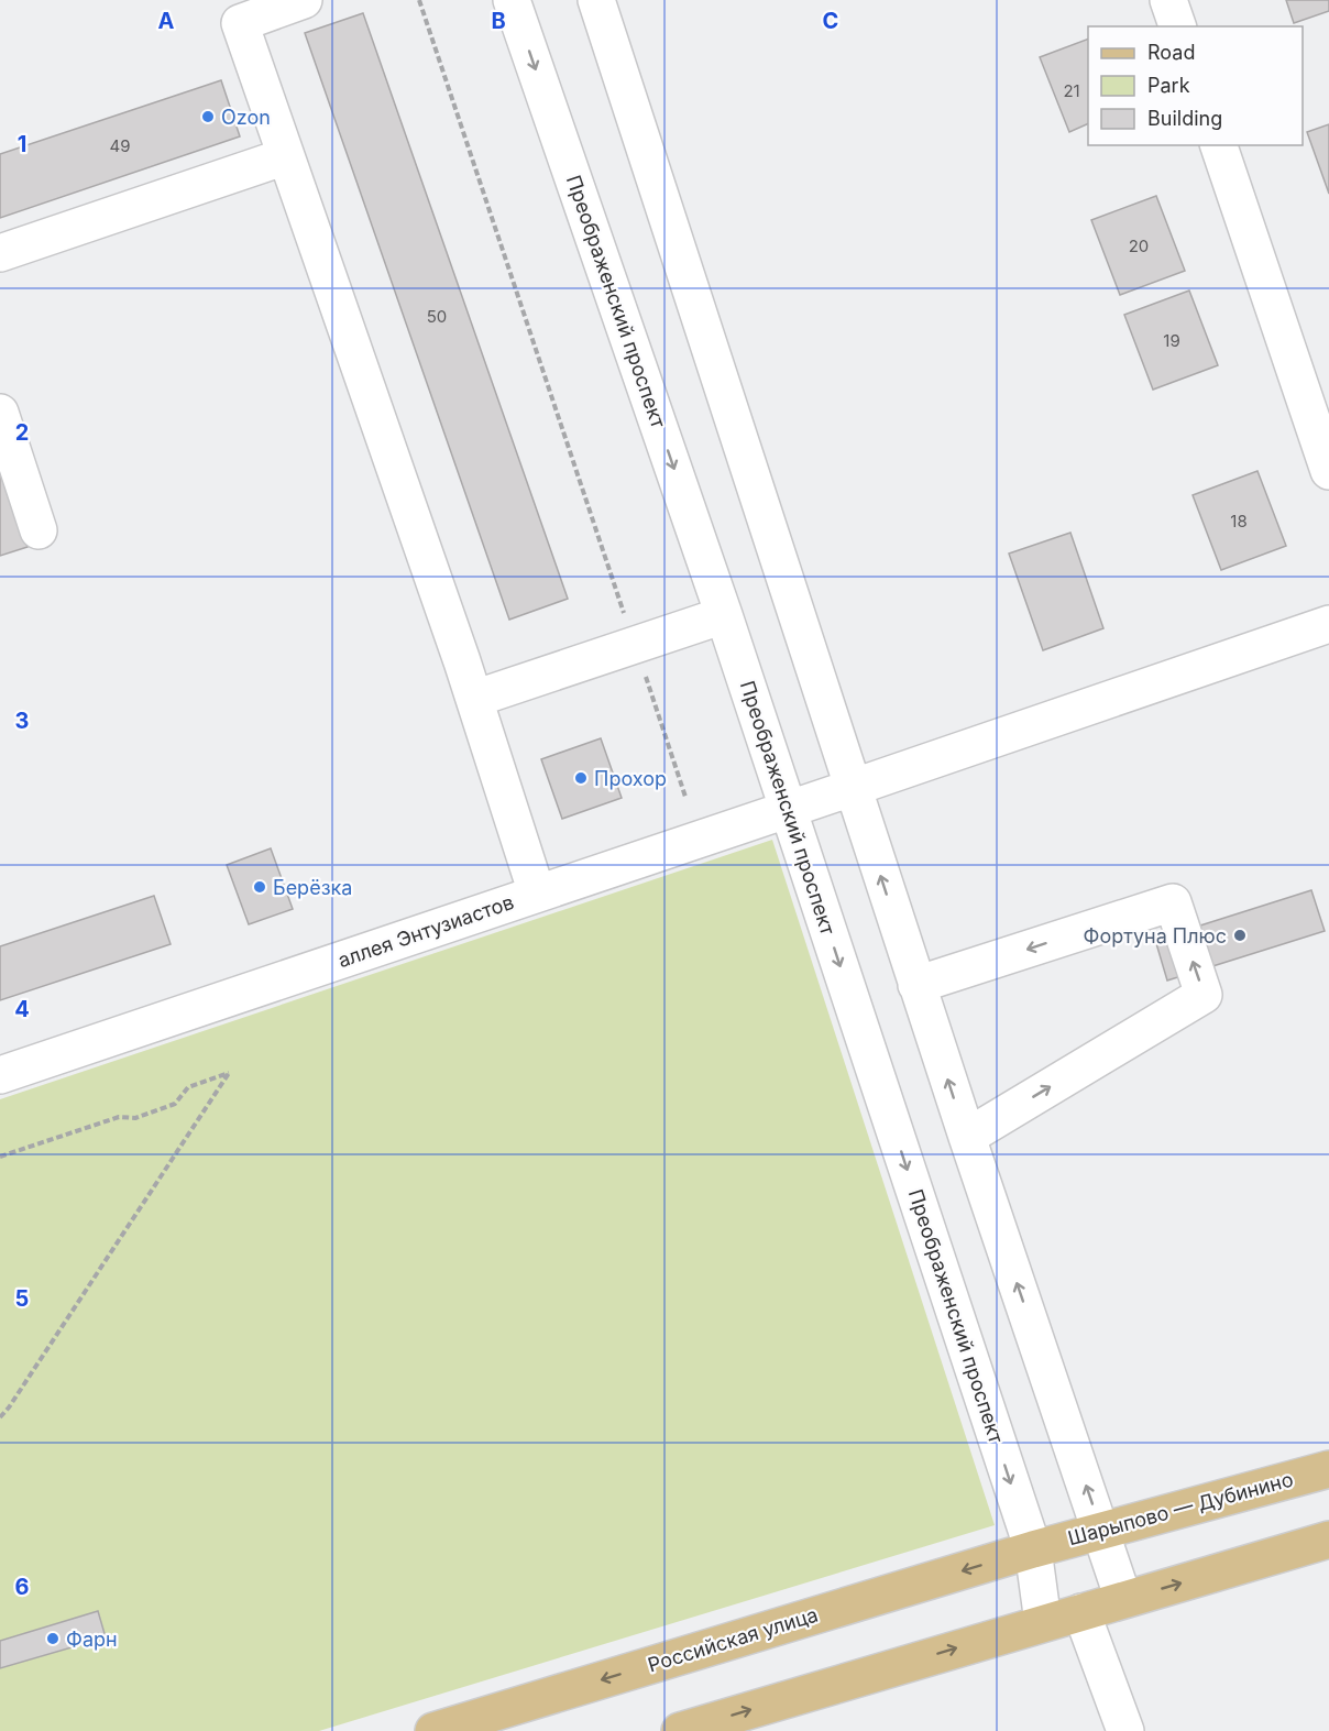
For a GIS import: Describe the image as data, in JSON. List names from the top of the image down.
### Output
{
  "streets": {
    "main road": ["Шарыпово — Дубинино", "Российская улица"],
    "street": ["Преображенский проспект", "аллея Энтузиастов"]
  },
  "crossings": [
    ["Преображенский проспект", "аллея Энтузиастов"],
    ["Преображенский проспект", "Шарыпово — Дубинино"],
    ["Преображенский проспект", "Российская улица"],
    ["Шарыпово — Дубинино", "Российская улица"]
  ],
  "places": [
    "Ozon",
    "Прохор",
    "Берёзка",
    "Фортуна Плюс",
    "Фарн"
  ],
  "house_numbers": [
    "21",
    "49",
    "20",
    "50",
    "19",
    "18"
  ],
  "legend": ["Road", "Park", "Building"],
  "grid": {
    "columns": ["A", "B", "C"],
    "rows": [
      "1",
      "2",
      "3",
      "4",
      "5",
      "6"
    ]
  }
}
